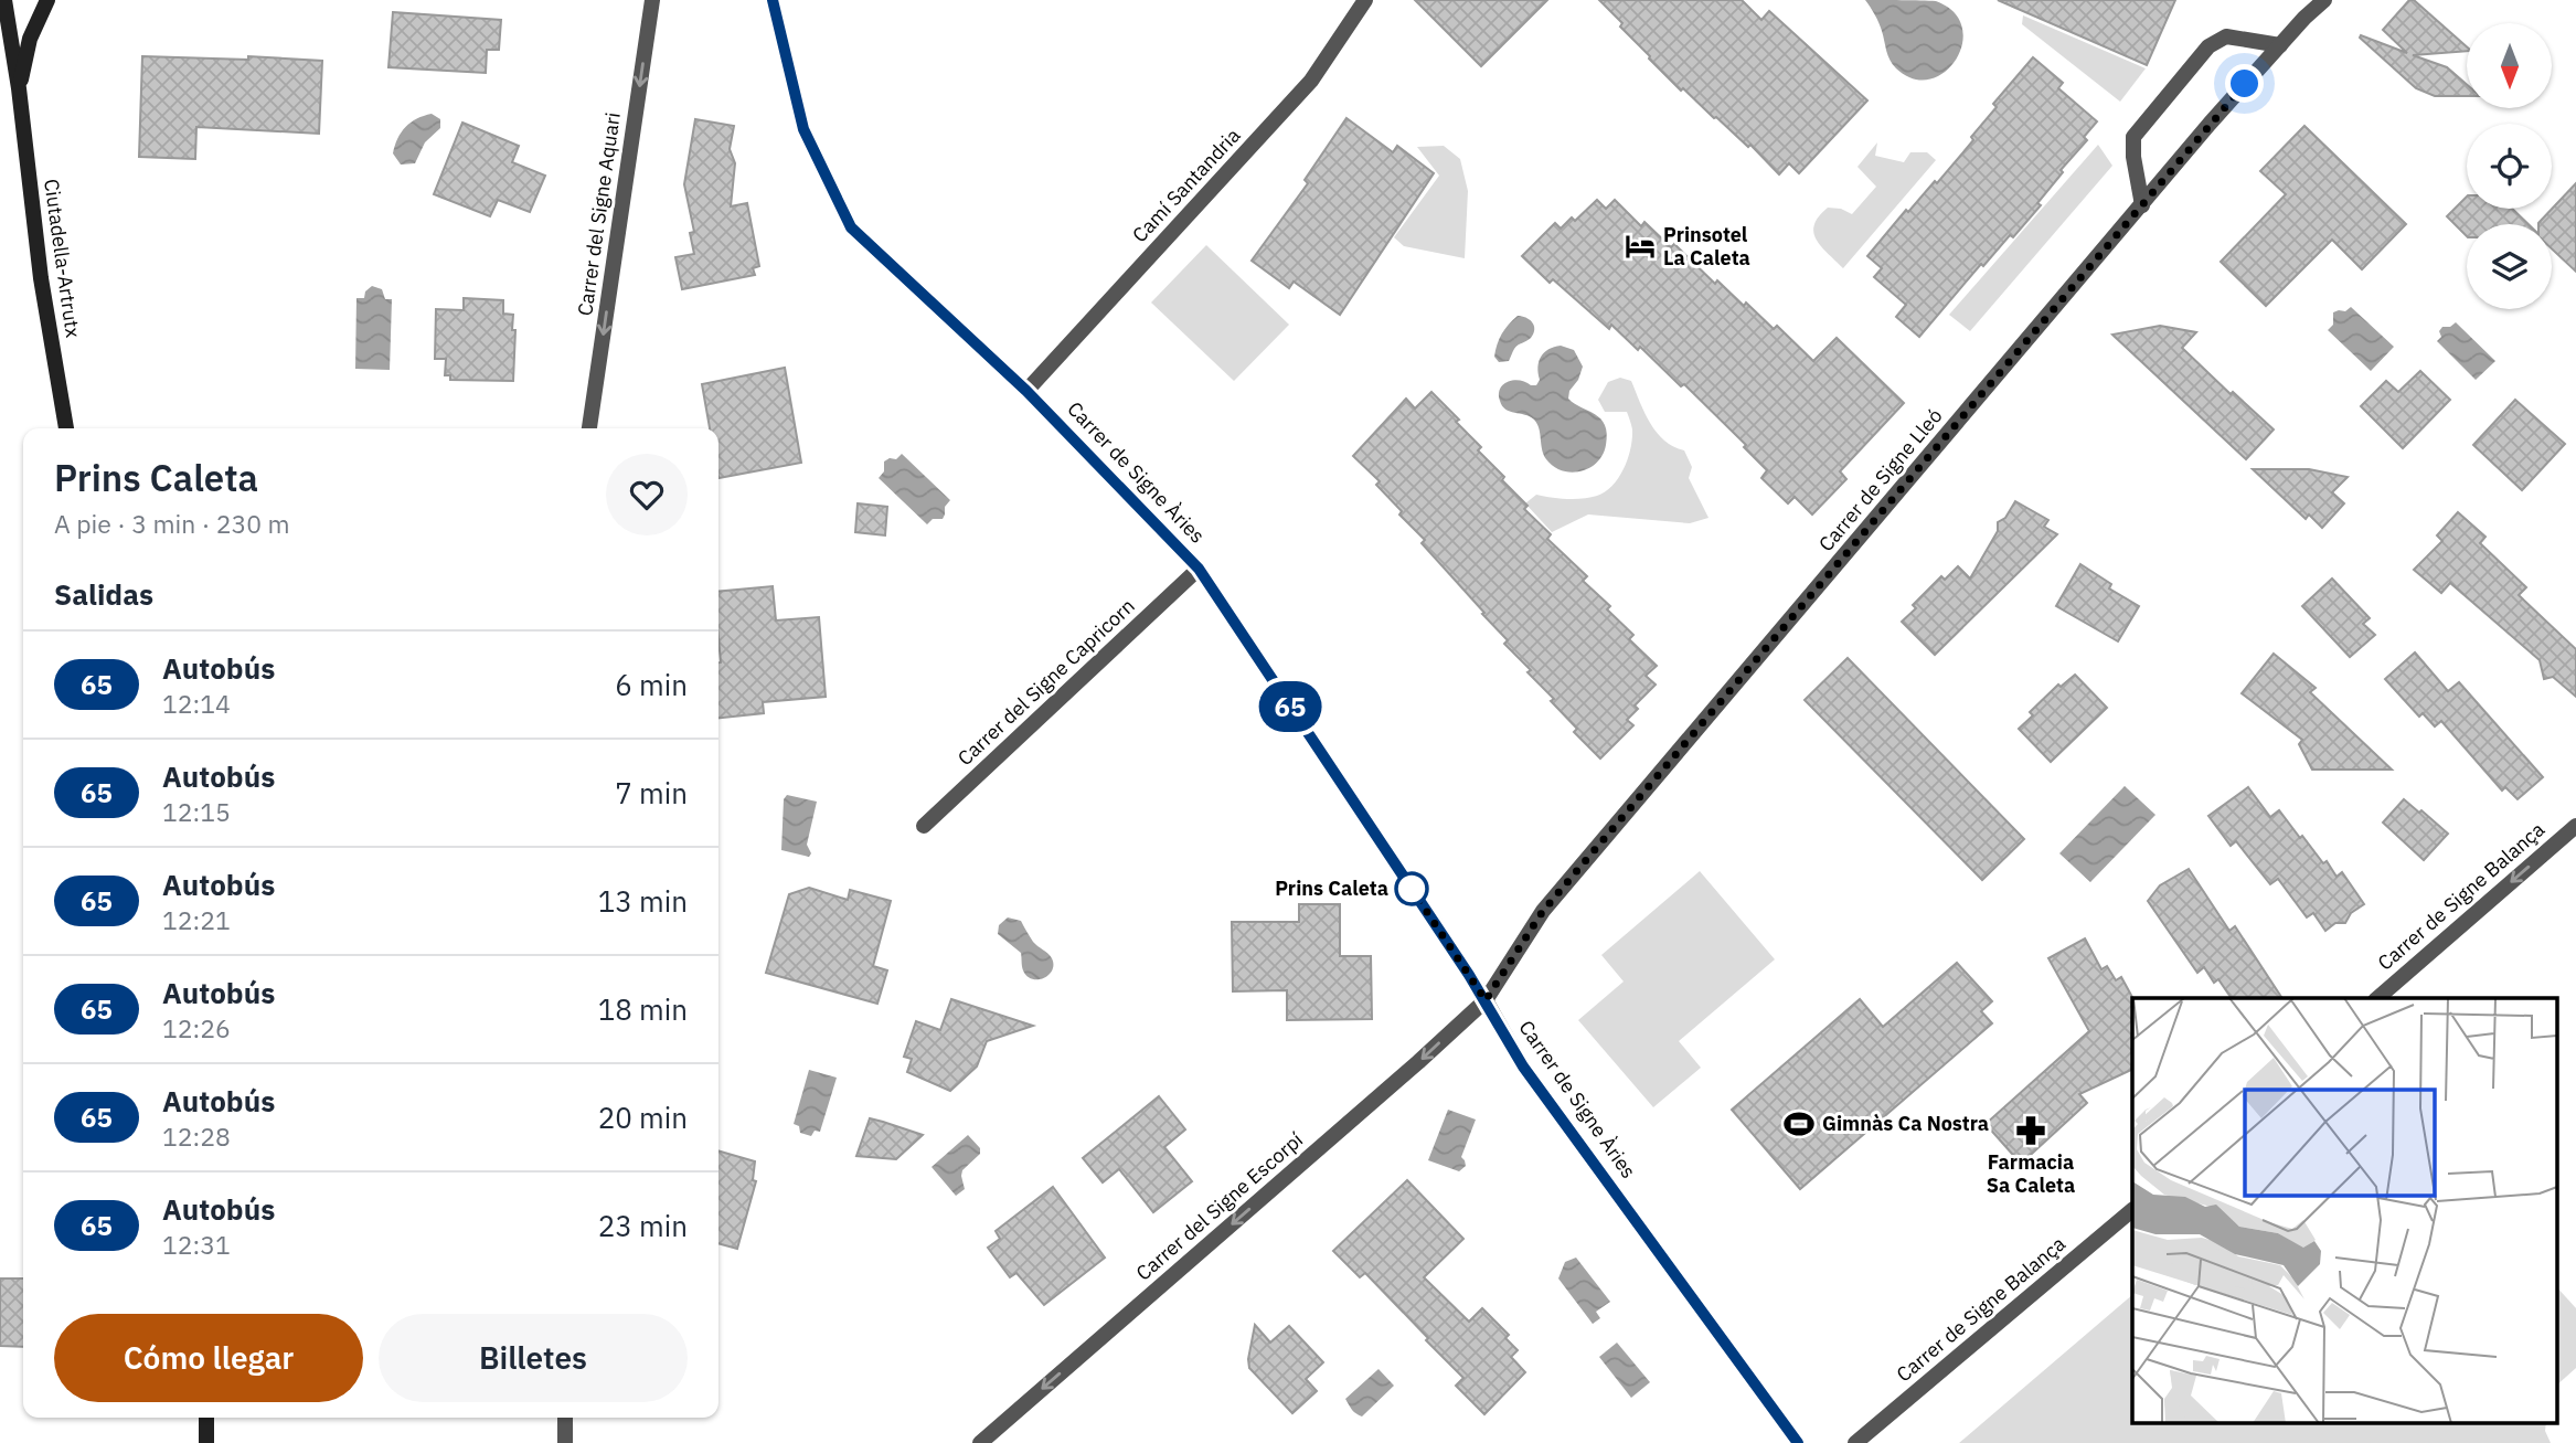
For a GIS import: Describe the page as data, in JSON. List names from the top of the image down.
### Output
{
  "streets": {
    "main road": ["Ciutadella-Artrutx"],
    "street": [
      "Camí Santandria",
      "Carrer del Signe Aquari",
      "Carrer de Signe Àries",
      "Carrer de Signe Lleó",
      "Carrer del Signe Capricorn",
      "Carrer de Signe Balança",
      "Carrer del Signe Escorpí"
    ]
  },
  "crossings": [
    ["Camí Santandria", "Carrer de Signe Àries"],
    ["Carrer de Signe Àries", "Carrer de Signe Lleó"],
    ["Carrer de Signe Àries", "Carrer del Signe Capricorn"],
    ["Carrer de Signe Àries", "Carrer del Signe Escorpí"],
    ["Carrer de Signe Lleó", "Carrer del Signe Escorpí"]
  ],
  "one_way": ["Carrer del Signe Aquari", "Carrer de Signe Balança", "Carrer del Signe Escorpí"],
  "places": {
    "hotel": ["Prinsotel La Caleta"],
    "other": ["Prins Caleta"],
    "sports": ["Gimnàs Ca Nostra"],
    "pharmacy": ["Farmacia Sa Caleta"]
  },
  "lines": ["bus line 65"],
  "north": "bottom",
  "page": {
    "on_map": "65",
    "heading": [
      ["Prins Caleta", "A pie · 3 min · 230 m"],
      "Salidas"
    ],
    "list": [
      {
        "mark": "65",
        "name": "Autobús",
        "note": "12:14",
        "value": "6 min"
      },
      {
        "mark": "65",
        "name": "Autobús",
        "note": "12:15",
        "value": "7 min"
      },
      {
        "mark": "65",
        "name": "Autobús",
        "note": "12:21",
        "value": "13 min"
      },
      {
        "mark": "65",
        "name": "Autobús",
        "note": "12:26",
        "value": "18 min"
      },
      {
        "mark": "65",
        "name": "Autobús",
        "note": "12:28",
        "value": "20 min"
      },
      {
        "mark": "65",
        "name": "Autobús",
        "note": "12:31",
        "value": "23 min"
      }
    ],
    "buttons": ["Cómo llegar", "Billetes"]
  }
}
